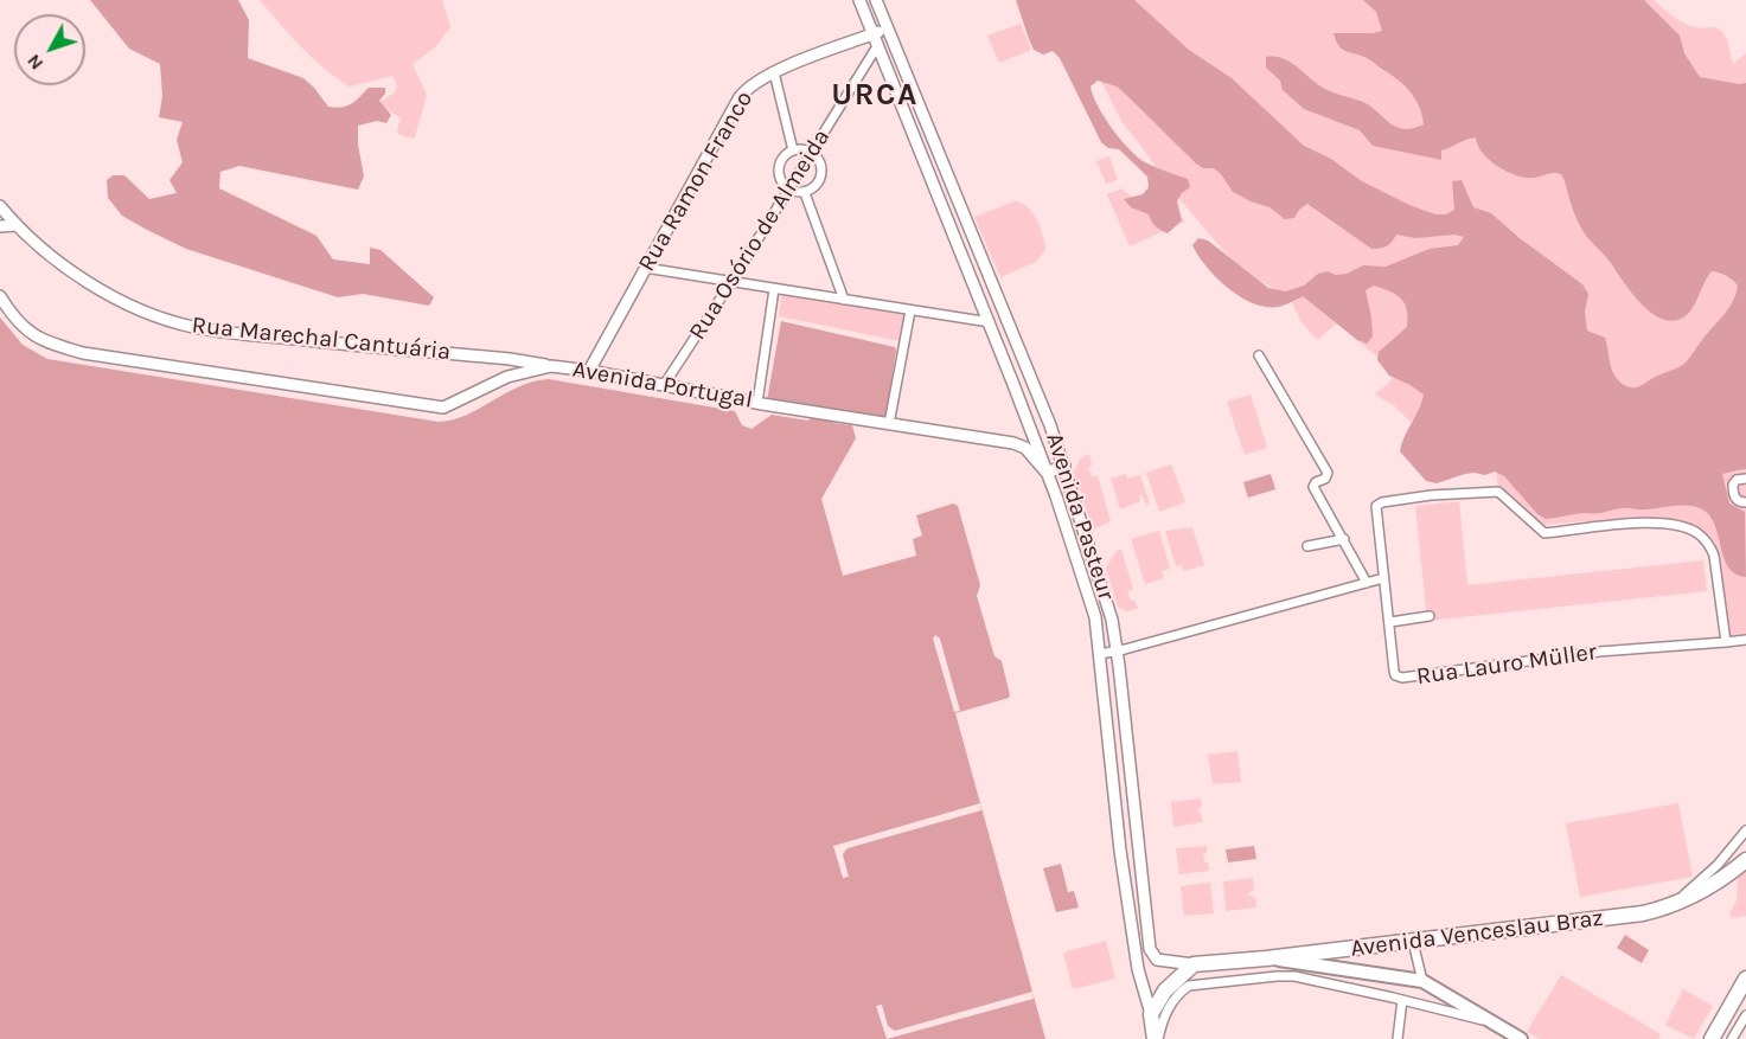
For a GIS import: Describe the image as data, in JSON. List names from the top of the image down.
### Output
{
  "streets": {
    "highway": ["Avenida Pasteur", "Avenida Venceslau Braz"],
    "street": [
      "Rua Ramon Franco",
      "Rua Osório de Almeida",
      "Rua Marechal Cantuária",
      "Avenida Portugal",
      "Rua Lauro Müller"
    ]
  },
  "crossings": [
    ["Rua Ramon Franco", "Avenida Portugal"],
    ["Rua Ramon Franco", "Avenida Pasteur"],
    ["Rua Osório de Almeida", "Avenida Portugal"],
    ["Rua Osório de Almeida", "Avenida Pasteur"],
    ["Rua Marechal Cantuária", "Avenida Portugal"],
    ["Avenida Portugal", "Avenida Pasteur"],
    ["Avenida Pasteur", "Avenida Venceslau Braz"]
  ],
  "districts": ["URCA"],
  "north": "bottom left"
}
